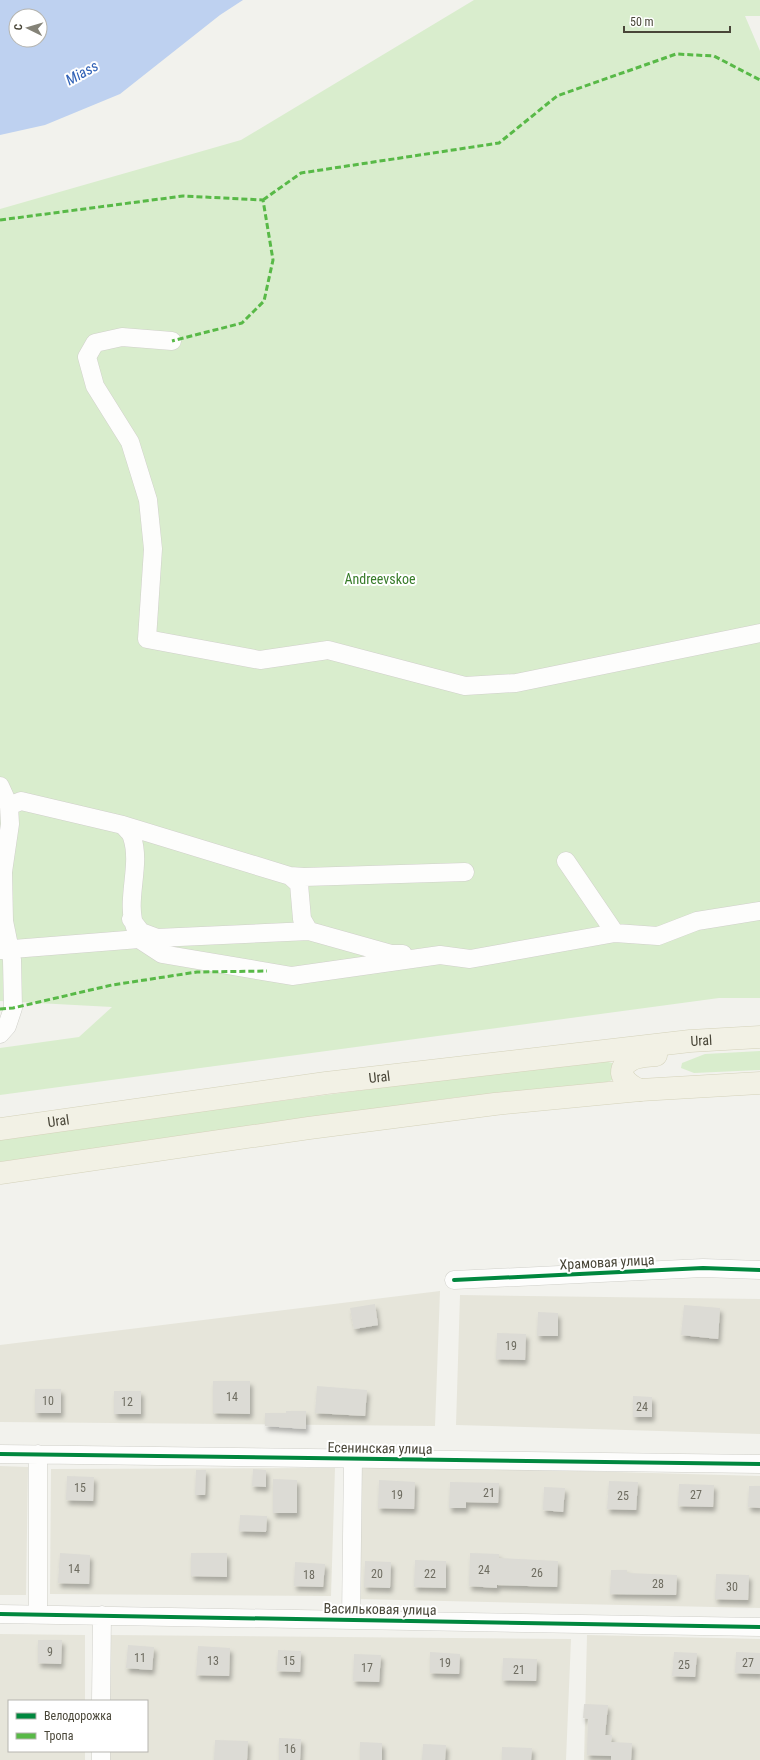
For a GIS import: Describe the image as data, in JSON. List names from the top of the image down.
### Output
{
  "streets": {
    "main road": ["Ural"],
    "street": ["Храмовая улица", "Есенинская улица", "Васильковая улица"]
  },
  "water": ["Miass"],
  "parks": ["Andreevskoe"],
  "house_numbers": [
    "19",
    "14",
    "10",
    "12",
    "24",
    "15",
    "21",
    "19",
    "27",
    "25",
    "14",
    "24",
    "26",
    "20",
    "22",
    "18",
    "28",
    "30",
    "9",
    "11",
    "13",
    "15",
    "19",
    "27",
    "25",
    "17",
    "21",
    "16"
  ],
  "legend": ["Велодорожка", "Тропа"],
  "scale_bar": "50 m",
  "north": "left"
}
